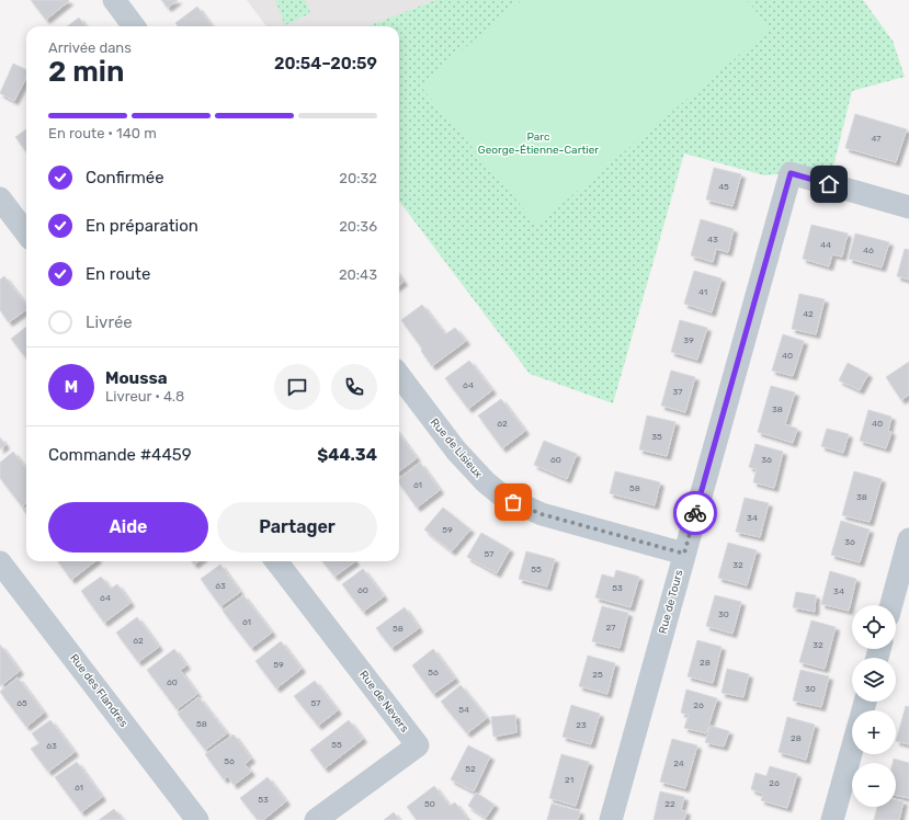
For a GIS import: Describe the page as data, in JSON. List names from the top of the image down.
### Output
{
  "streets": {
    "street": [
      "Rue de Lisieux",
      "Rue de Tours",
      "Rue des Flandres",
      "Rue de Nevers"
    ]
  },
  "crossings": [
    ["Rue de Lisieux", "Rue de Tours"]
  ],
  "parks": ["Parc George-Étienne-Cartier"],
  "house_numbers": [
    "47",
    "45",
    "43",
    "44",
    "46",
    "41",
    "42",
    "39",
    "40",
    "64",
    "37",
    "38",
    "62",
    "40",
    "35",
    "60",
    "36",
    "61",
    "58",
    "38",
    "34",
    "59",
    "36",
    "57",
    "32",
    "55",
    "63",
    "53",
    "60",
    "34",
    "64",
    "30",
    "61",
    "27",
    "58",
    "62",
    "32",
    "28",
    "59",
    "56",
    "25",
    "60",
    "30",
    "65",
    "57",
    "26",
    "54",
    "58",
    "23",
    "28",
    "55",
    "63",
    "56",
    "24",
    "52",
    "21",
    "26",
    "61",
    "53",
    "50",
    "22"
  ],
  "page": {
    "heading": ["2 min", "Arrivée dans", "20:54–20:59"],
    "panel": [
      "Moussa",
      "Livreur · 4.8",
      "Commande #4459",
      "$44.34"
    ],
    "bar": "En route · 140 m",
    "list": [
      ["Confirmée", "20:32"],
      ["En préparation", "20:36"],
      ["En route", "20:43"],
      "Livrée"
    ],
    "round": "M",
    "buttons": ["Aide", "Partager"],
    "map_buttons": ["+", "−"]
  }
}
